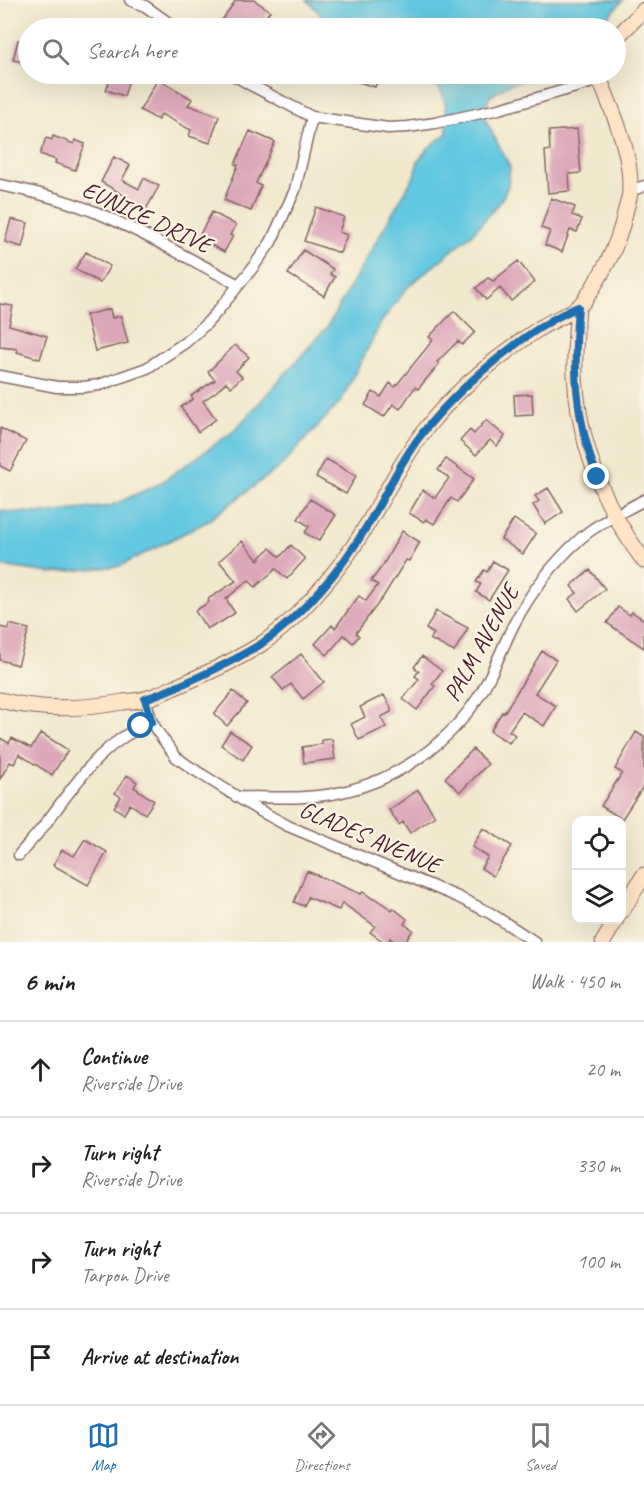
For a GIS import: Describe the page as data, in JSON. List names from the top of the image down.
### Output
{
  "streets": {
    "street": ["EUNICE DRIVE", "PALM AVENUE", "GLADES AVENUE"]
  },
  "crossings": [
    ["PALM AVENUE", "GLADES AVENUE"]
  ],
  "page": {
    "search": "Search here",
    "heading": ["6 min", "Walk · 450 m"],
    "list": [
      ["Continue", "Riverside Drive", "20 m"],
      ["Turn right", "Riverside Drive", "330 m"],
      ["Turn right", "Tarpon Drive", "100 m"],
      "Arrive at destination"
    ],
    "nav": ["Map", "Directions", "Saved"]
  }
}
